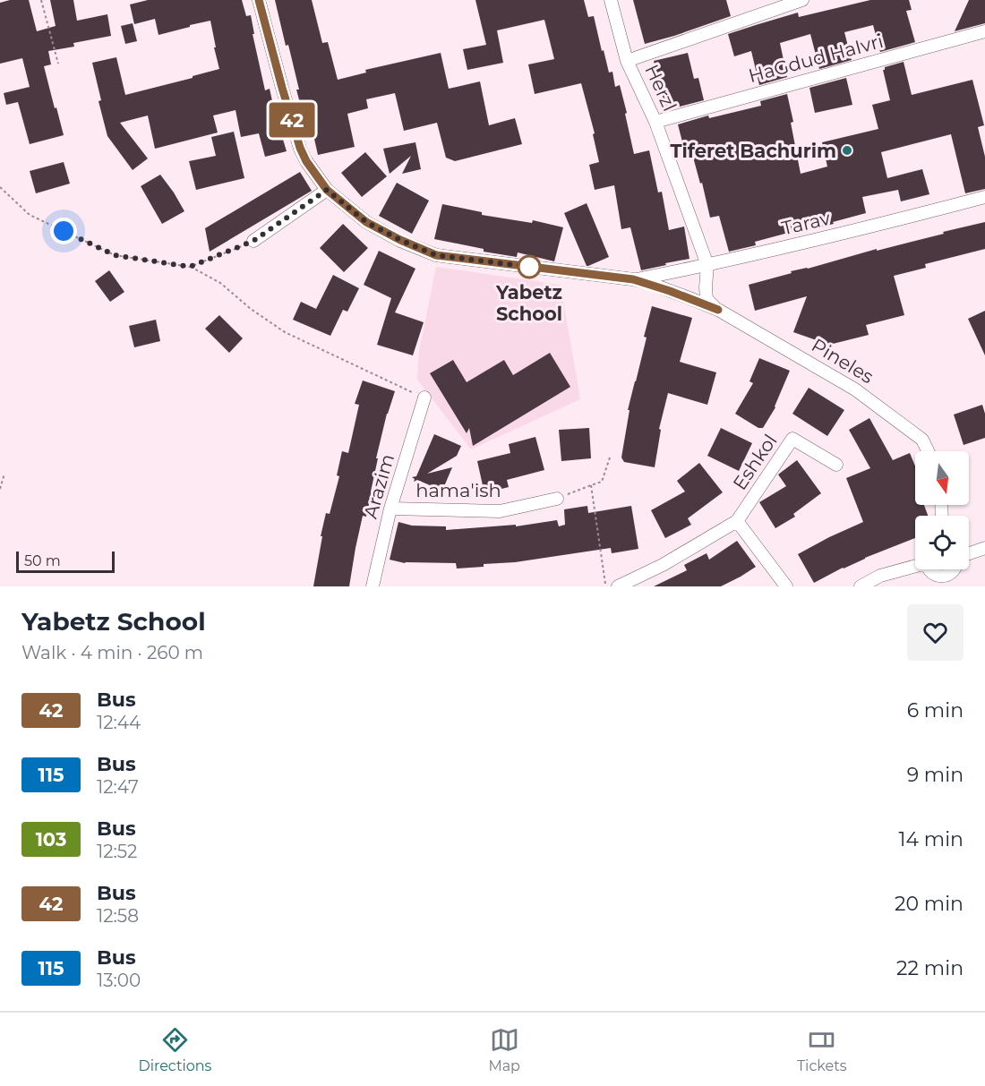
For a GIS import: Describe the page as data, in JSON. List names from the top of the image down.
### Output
{
  "streets": {
    "street": [
      "HaGdud HaIvri",
      "Herzl",
      "Tarav",
      "Pineles",
      "Eshkol",
      "Arazim",
      "hama'ish"
    ]
  },
  "crossings": [
    ["HaGdud HaIvri", "Herzl"],
    ["Herzl", "Tarav"],
    ["Herzl", "Pineles"],
    ["Tarav", "Pineles"],
    ["Arazim", "hama'ish"]
  ],
  "places": ["Tiferet Bachurim", "Yabetz School"],
  "lines": ["bus line 42"],
  "scale_bar": "50 m",
  "north": "bottom",
  "page": {
    "on_map": "42",
    "scale": "50 m",
    "heading": ["Yabetz School", "Walk · 4 min · 260 m"],
    "list": [
      {
        "mark": "42",
        "name": "Bus",
        "note": "12:44",
        "value": "6 min"
      },
      {
        "mark": "115",
        "name": "Bus",
        "note": "12:47",
        "value": "9 min"
      },
      {
        "mark": "103",
        "name": "Bus",
        "note": "12:52",
        "value": "14 min"
      },
      {
        "mark": "42",
        "name": "Bus",
        "note": "12:58",
        "value": "20 min"
      },
      {
        "mark": "115",
        "name": "Bus",
        "note": "13:00",
        "value": "22 min"
      }
    ],
    "tabs": ["Directions", "Map", "Tickets"]
  }
}
